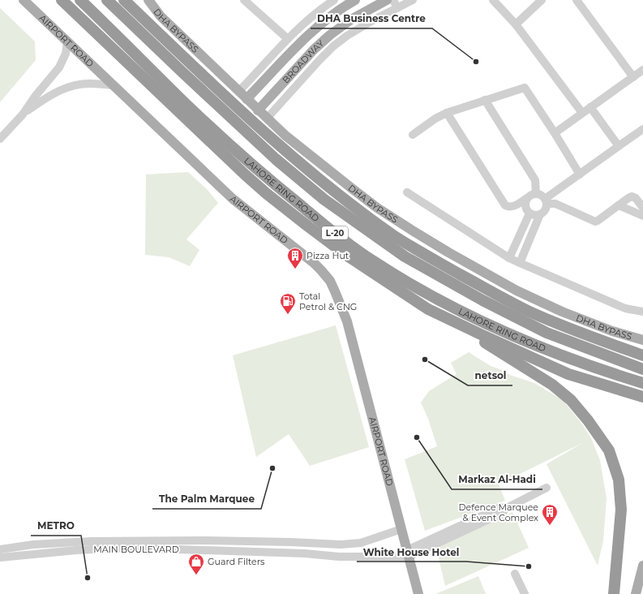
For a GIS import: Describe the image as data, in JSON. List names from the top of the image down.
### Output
{
  "streets": {
    "highway": ["LAHORE RING ROAD", "L-20"],
    "main road": ["DHA BYPASS", "AIRPORT ROAD", "BROADWAY"],
    "street": ["MAIN BOULEVARD"]
  },
  "crossings": [
    ["DHA BYPASS", "BROADWAY"],
    ["AIRPORT ROAD", "MAIN BOULEVARD"]
  ],
  "places": {
    "other": [
      "DHA Business Centre",
      "netsol",
      "Markaz Al-Hadi",
      "The Palm Marquee",
      "White House Hotel",
      "METRO"
    ],
    "building": ["Pizza Hut", "Defence Marquee & Event Complex"],
    "fuel station": ["Total Petrol & CNG"],
    "shop": ["Guard Filters"]
  }
}
